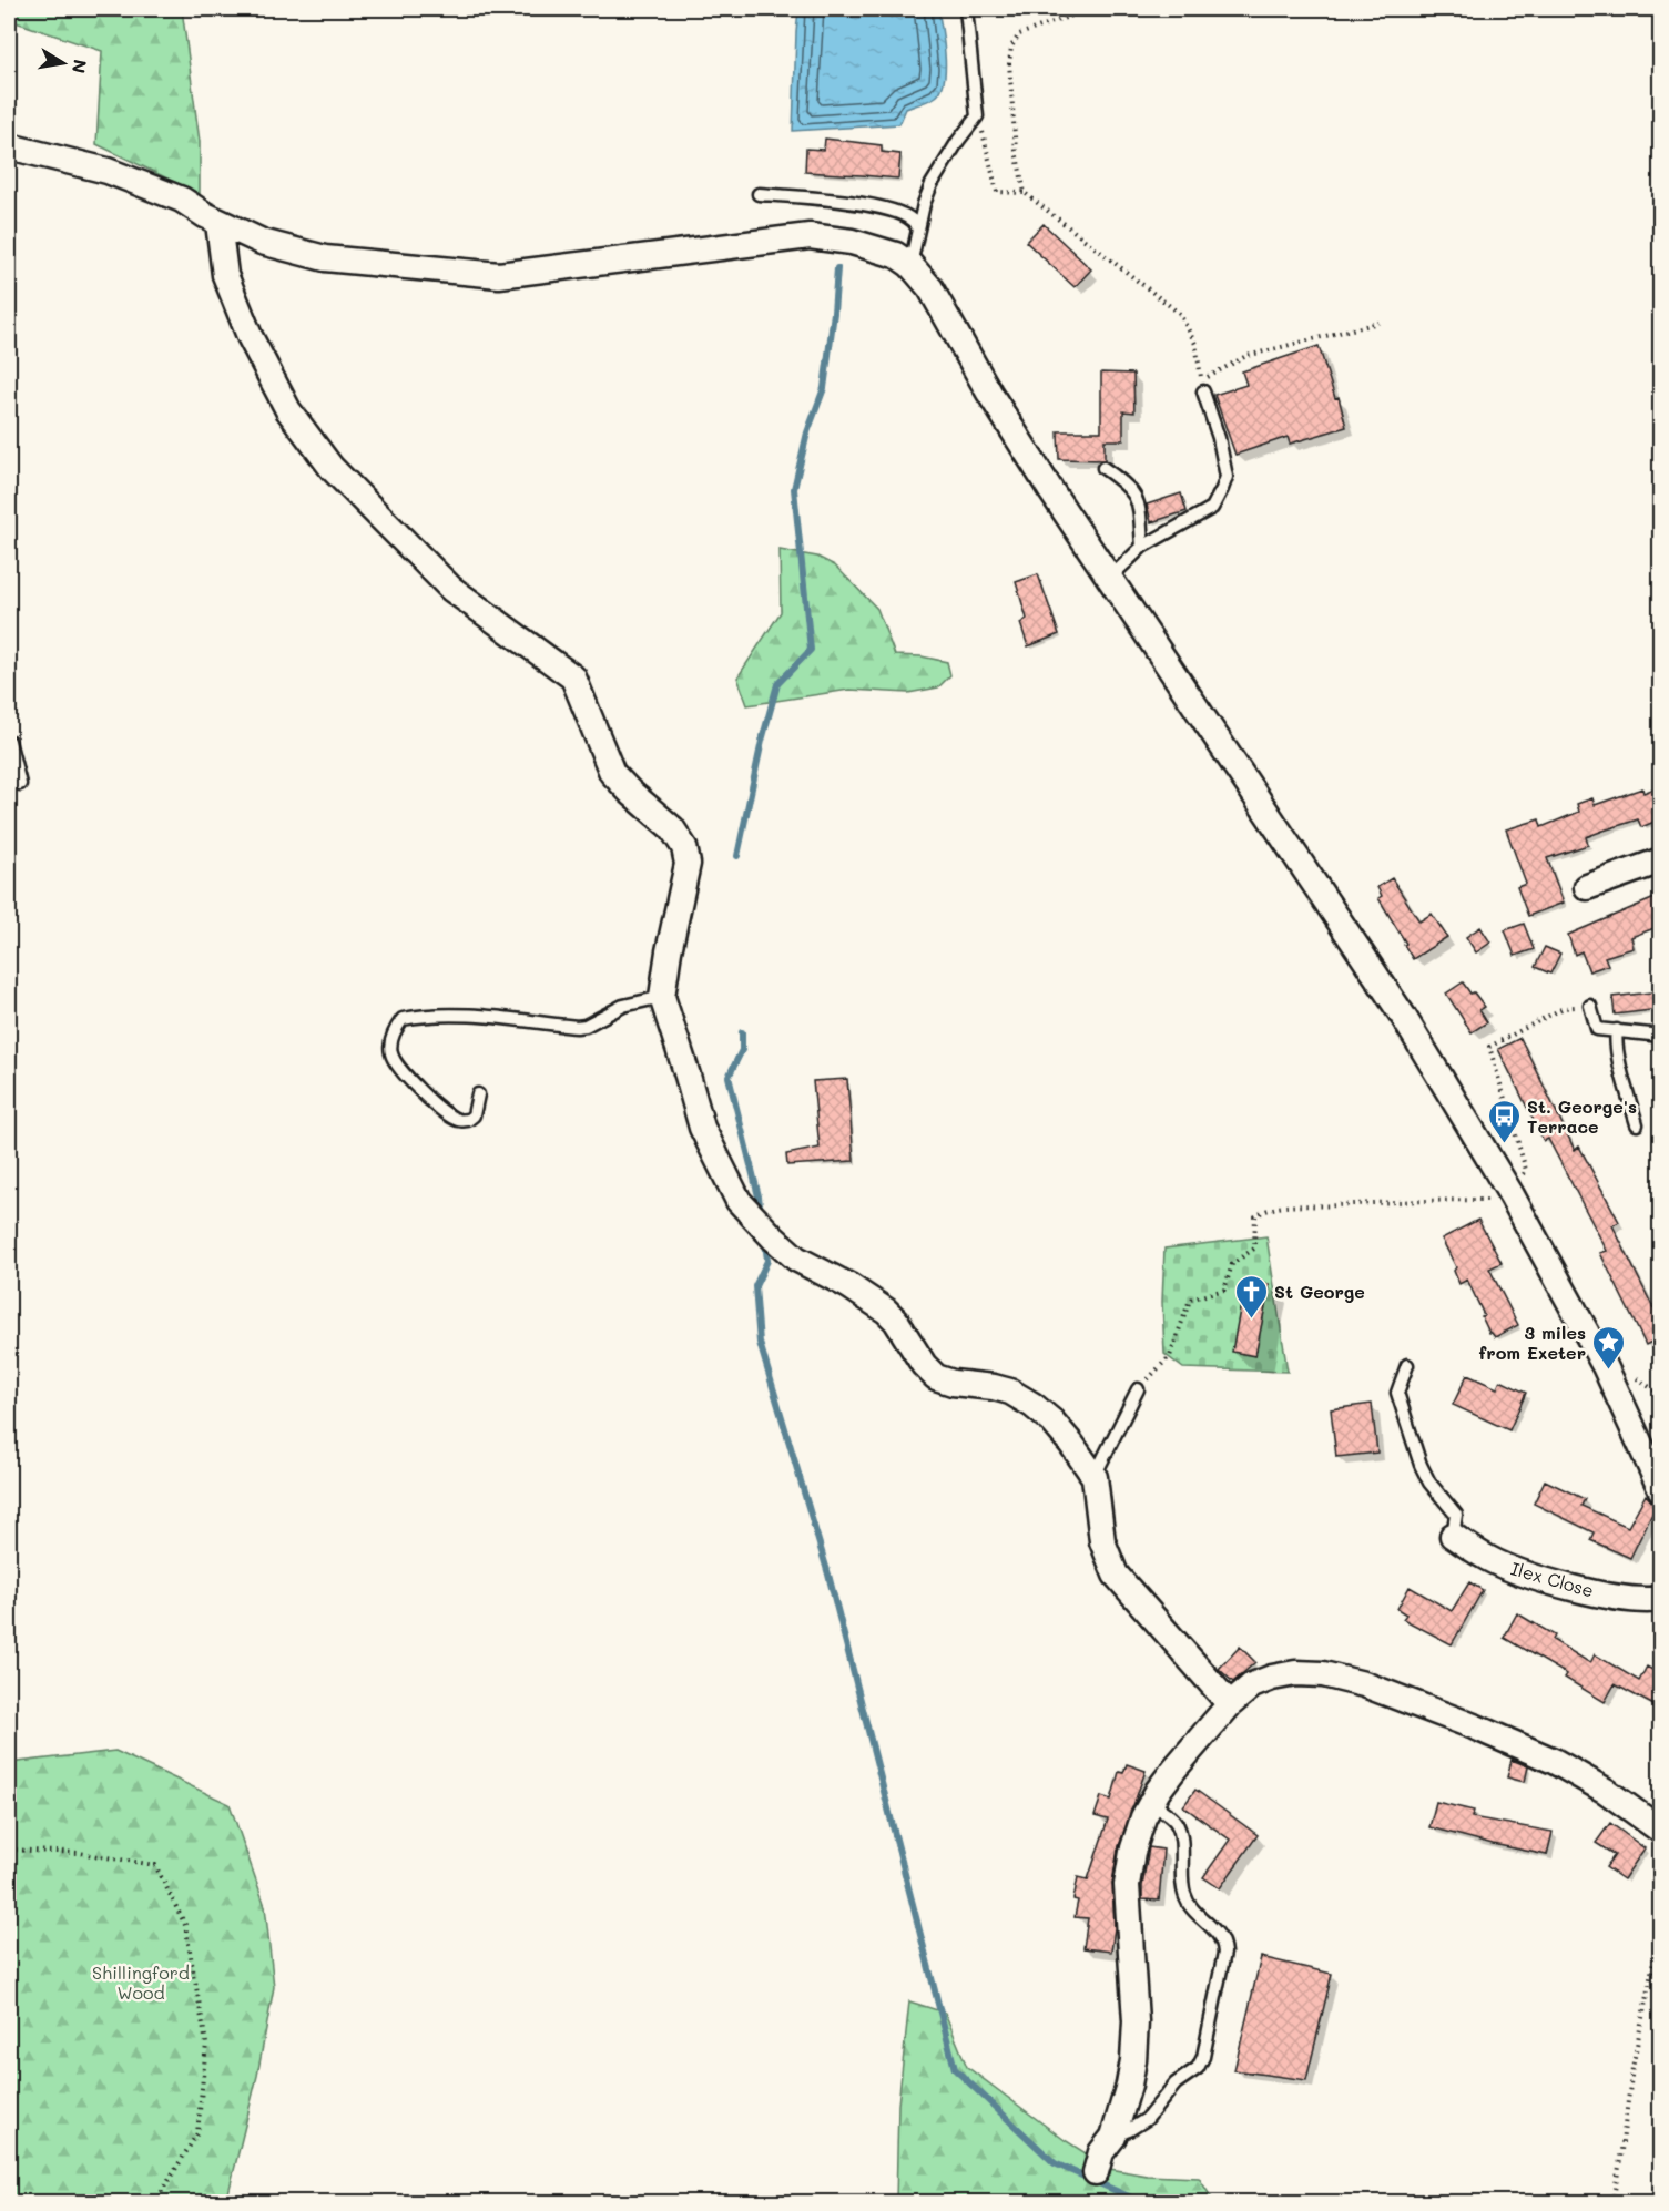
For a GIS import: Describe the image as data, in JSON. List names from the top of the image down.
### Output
{
  "streets": {
    "street": ["Ilex Close"]
  },
  "parks": ["Shillingford Wood"],
  "places": {
    "bus stop": ["St. George's Terrace"],
    "church": ["St George"],
    "place": ["3 miles from Exeter"]
  },
  "north": "right"
}
